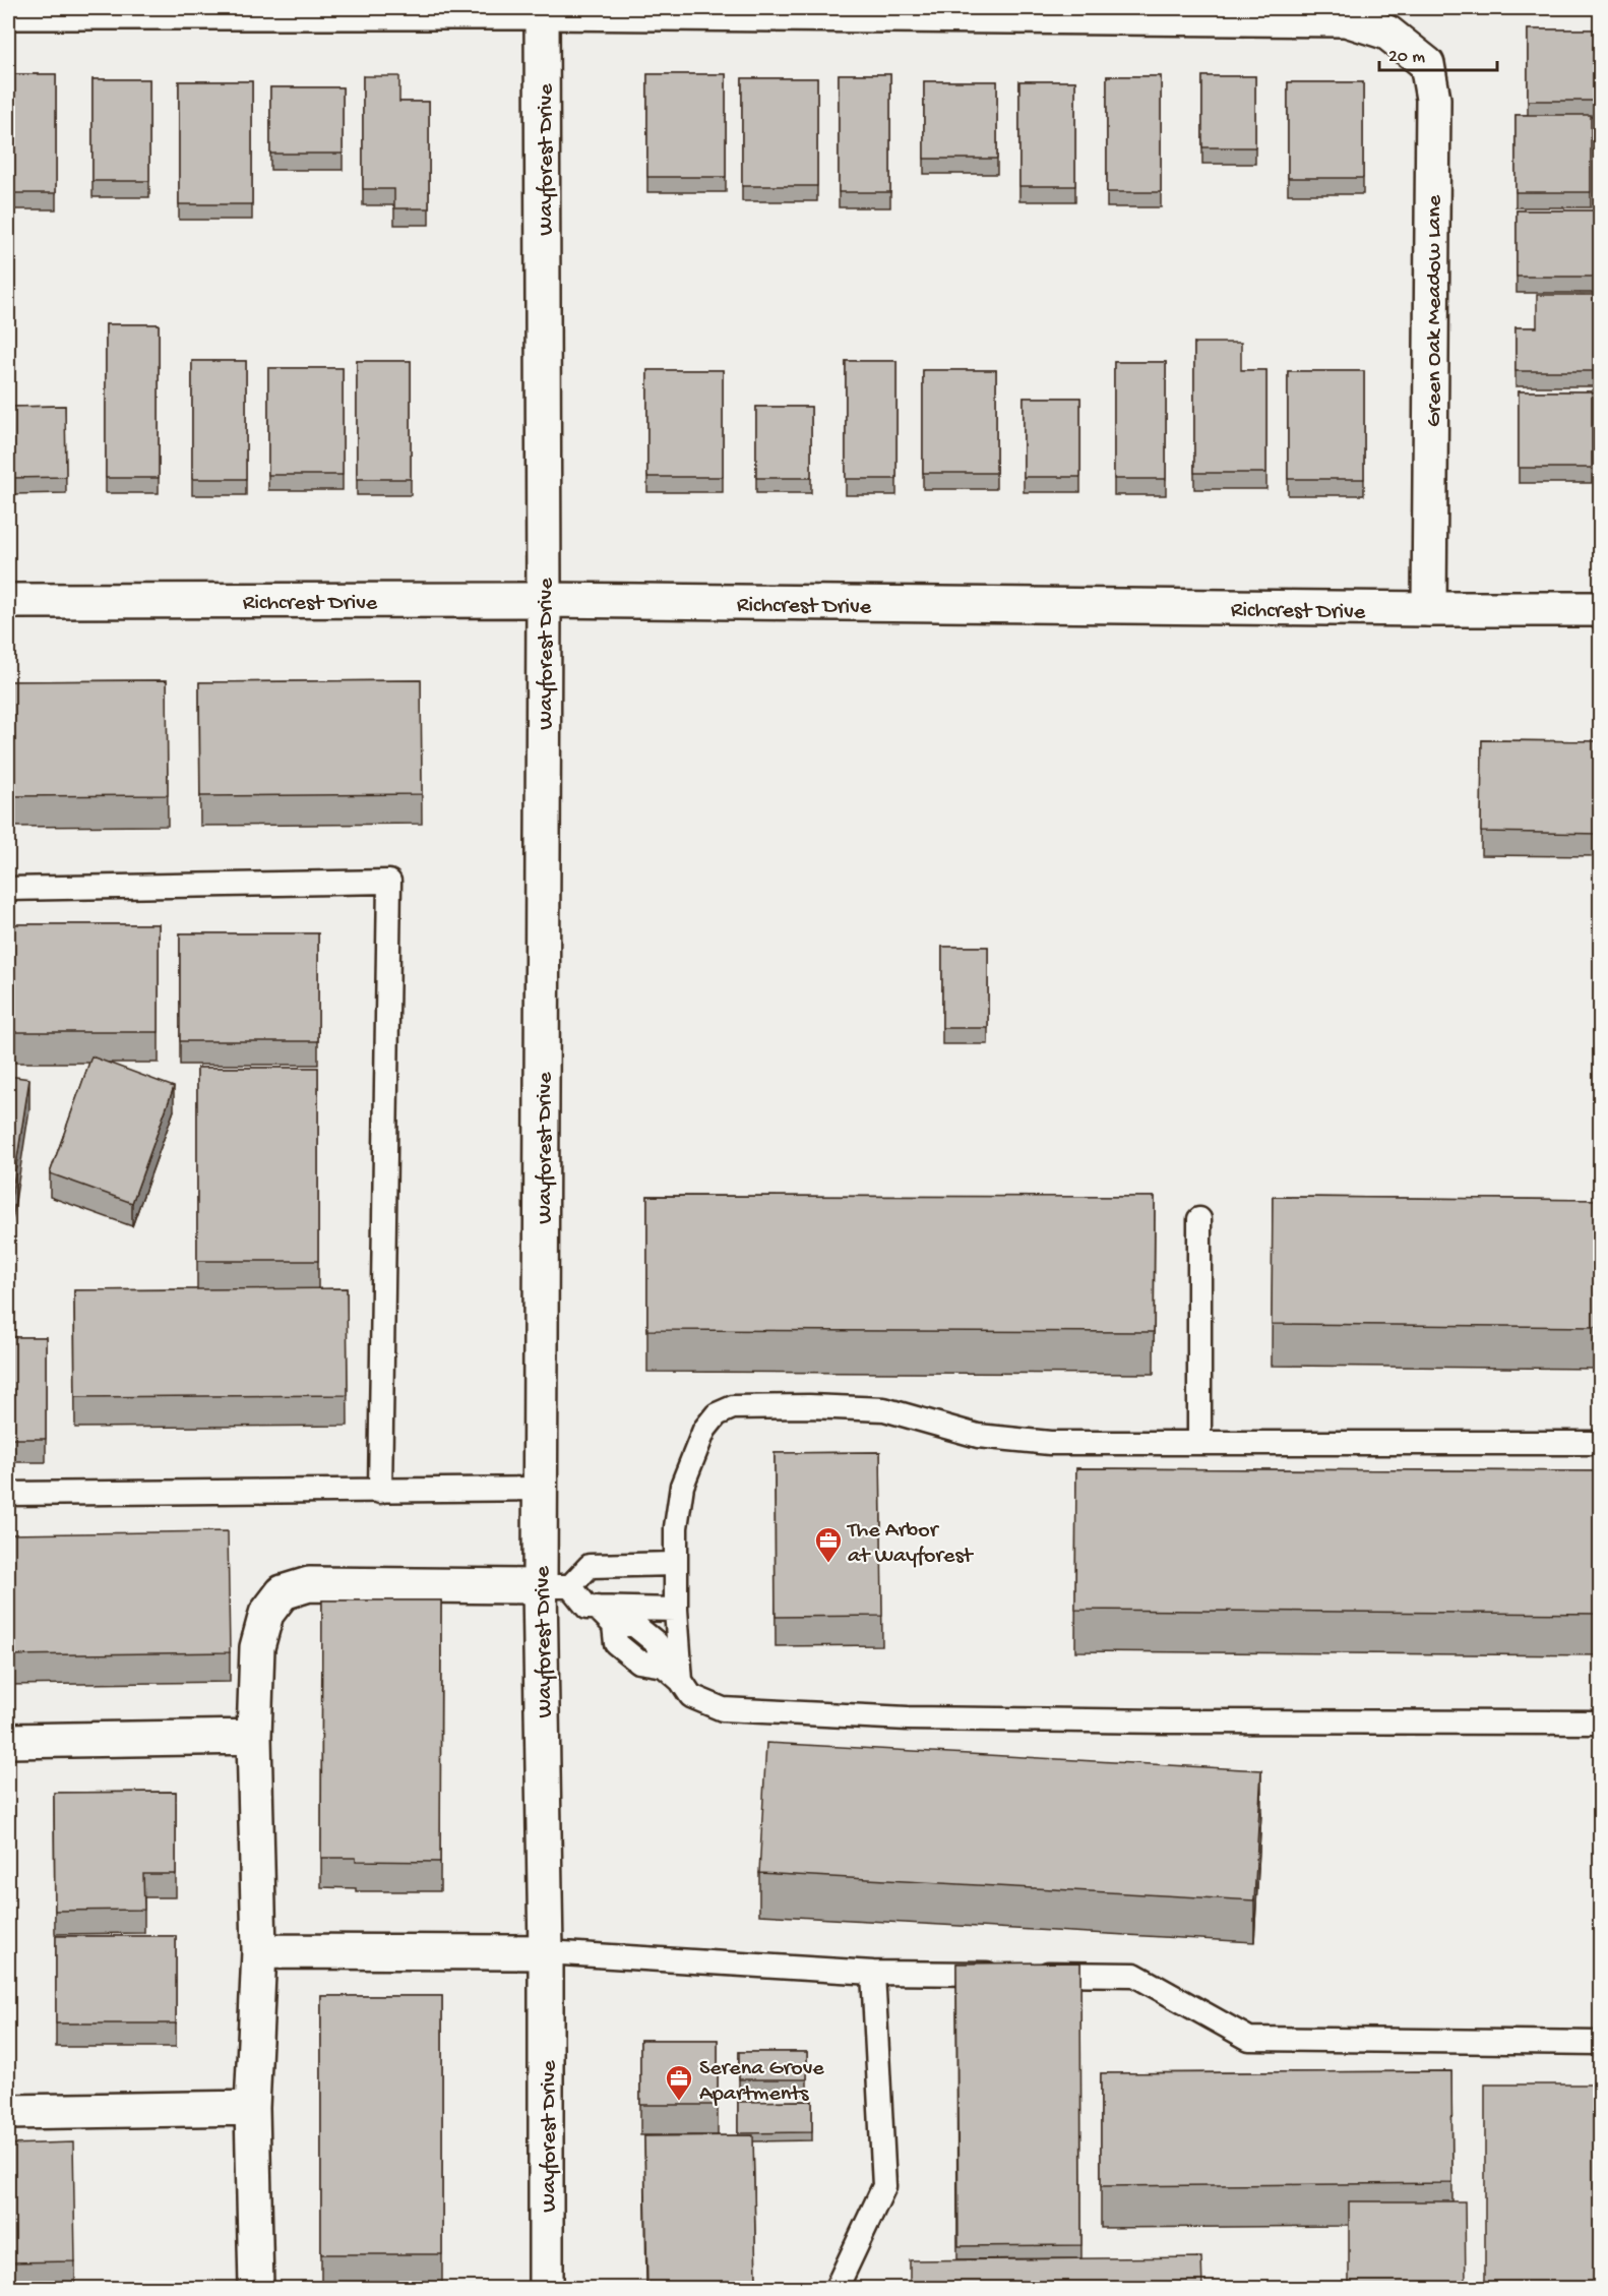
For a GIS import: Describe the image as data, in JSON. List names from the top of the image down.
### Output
{
  "streets": {
    "street": ["Wayforest Drive", "Green Oak Meadow Lane", "Richcrest Drive"]
  },
  "crossings": [
    ["Wayforest Drive", "Green Oak Meadow Lane"],
    ["Wayforest Drive", "Richcrest Drive"],
    ["Green Oak Meadow Lane", "Richcrest Drive"]
  ],
  "places": {
    "office": ["The Arbor at Wayforest", "Serena Grove Apartments"]
  },
  "scale_bar": "20 m"
}
